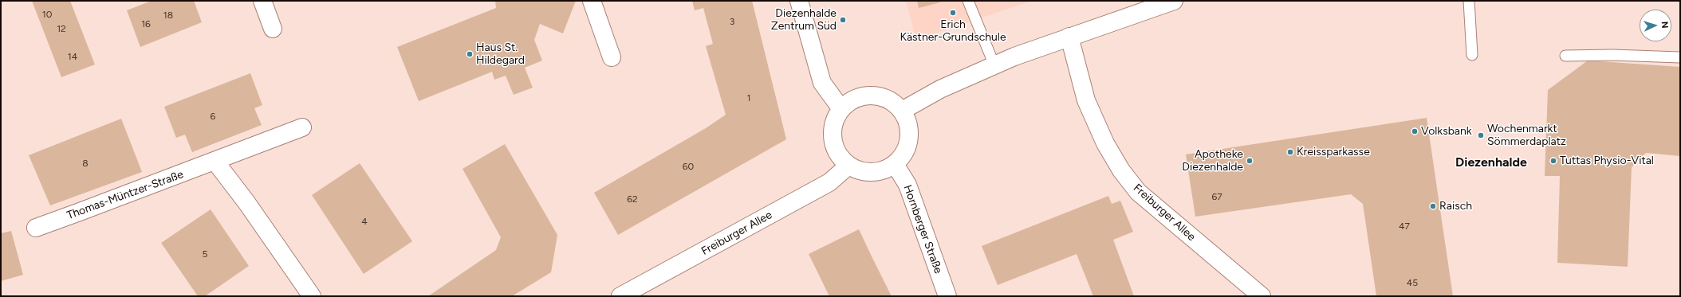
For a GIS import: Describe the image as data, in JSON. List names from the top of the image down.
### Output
{
  "streets": {
    "street": ["Thomas-Müntzer-Straße", "Freiburger Allee", "Hornberger Straße"]
  },
  "crossings": [
    ["Freiburger Allee", "Hornberger Straße"]
  ],
  "districts": ["Diezenhalde"],
  "places": [
    "Erich Kästner-Grundschule",
    "Diezenhalde Zentrum Süd",
    "Haus St. Hildegard",
    "Volksbank",
    "Wochenmarkt Sömmerdaplatz",
    "Kreissparkasse",
    "Apotheke Diezenhalde",
    "Tuttas Physio-Vital",
    "Raisch"
  ],
  "house_numbers": [
    "10",
    "18",
    "3",
    "16",
    "12",
    "14",
    "1",
    "6",
    "8",
    "60",
    "67",
    "62",
    "4",
    "47",
    "5",
    "45"
  ],
  "north": "right"
}
